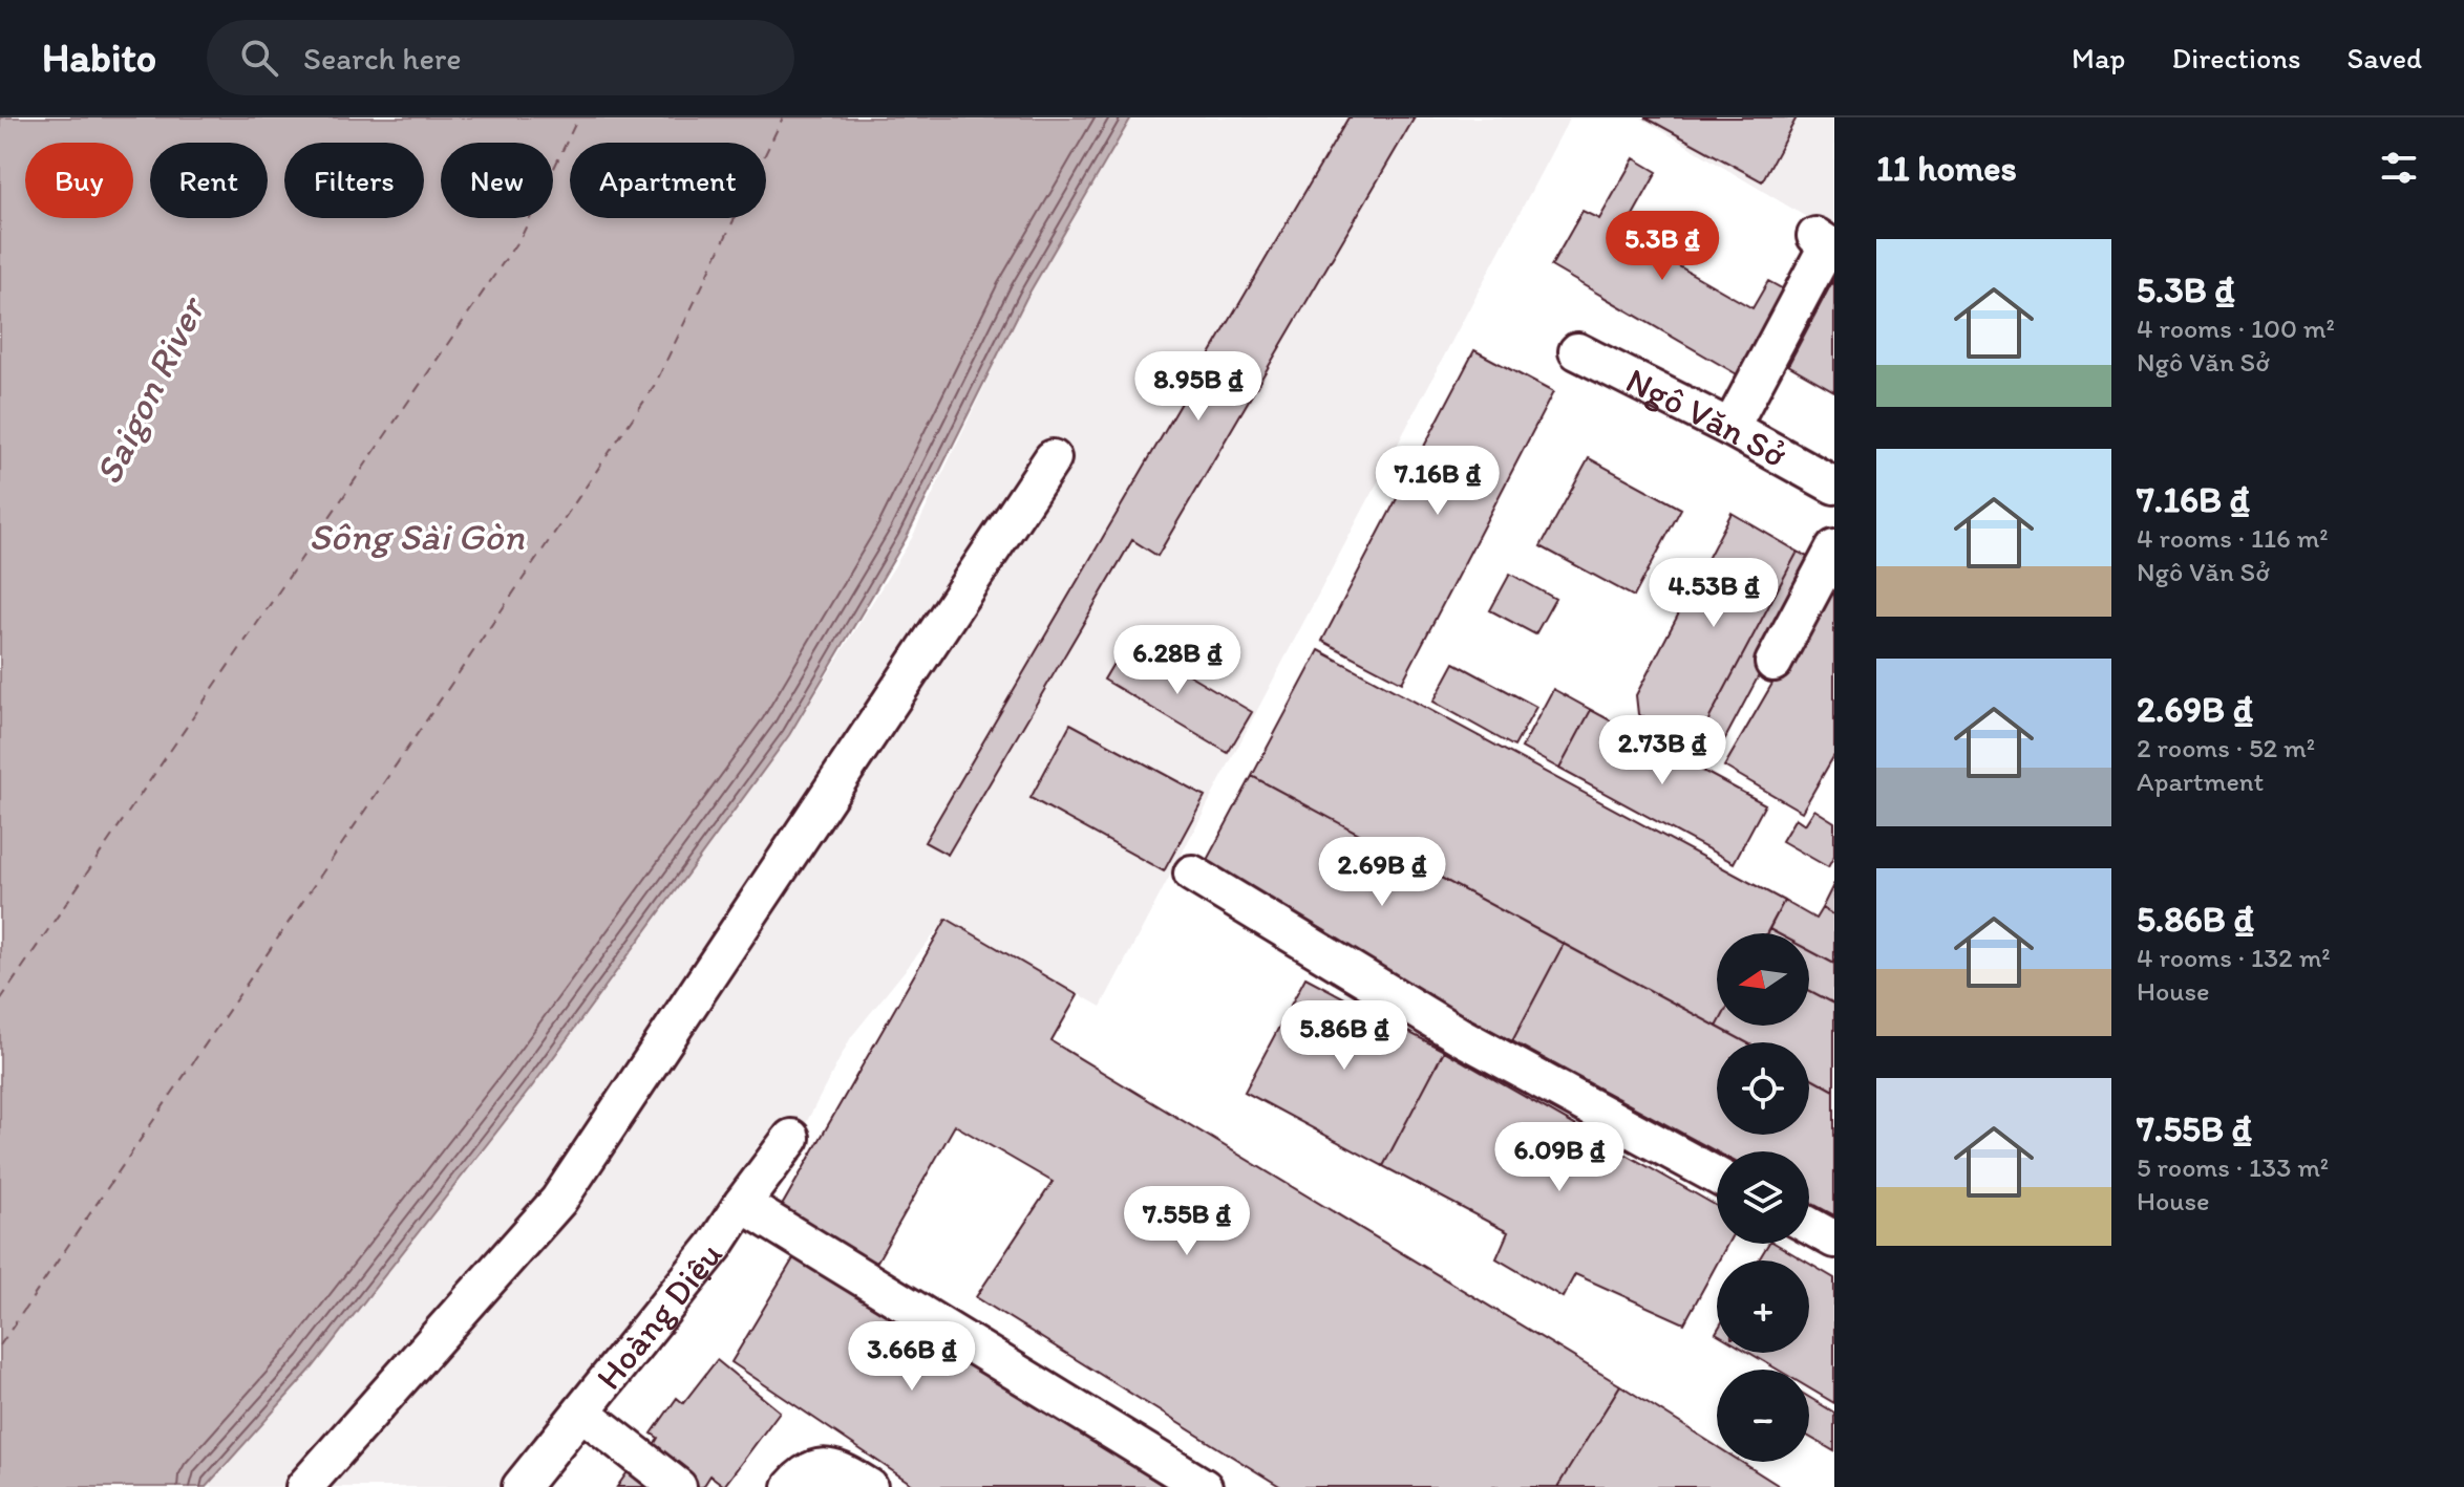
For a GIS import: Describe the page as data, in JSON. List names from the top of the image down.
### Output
{
  "streets": {
    "street": ["Ngô Văn Sở", "Hoàng Diệu"]
  },
  "water": ["Saigon River", "Sông Sài Gòn"],
  "north": "left",
  "page": {
    "header": "Habito",
    "search": "Search here",
    "nav": ["Map", "Directions", "Saved"],
    "heading": "11 homes",
    "chip": [
      "Buy",
      "Rent",
      "Filters",
      "New",
      "Apartment"
    ],
    "price": [
      "5.3B ₫",
      "8.95B ₫",
      "7.16B ₫",
      "4.53B ₫",
      "6.28B ₫",
      "2.73B ₫",
      "2.69B ₫",
      "5.86B ₫",
      "6.09B ₫",
      "7.55B ₫",
      "3.66B ₫"
    ],
    "list": [
      {
        "name": "5.3B ₫",
        "note": "4 rooms · 100 m² · Ngô Văn Sở"
      },
      {
        "name": "7.16B ₫",
        "note": "4 rooms · 116 m² · Ngô Văn Sở"
      },
      {
        "name": "2.69B ₫",
        "note": "2 rooms · 52 m² · Apartment"
      },
      {
        "name": "5.86B ₫",
        "note": "4 rooms · 132 m² · House"
      },
      {
        "name": "7.55B ₫",
        "note": "5 rooms · 133 m² · House"
      }
    ],
    "map_buttons": ["+", "−"]
  }
}
